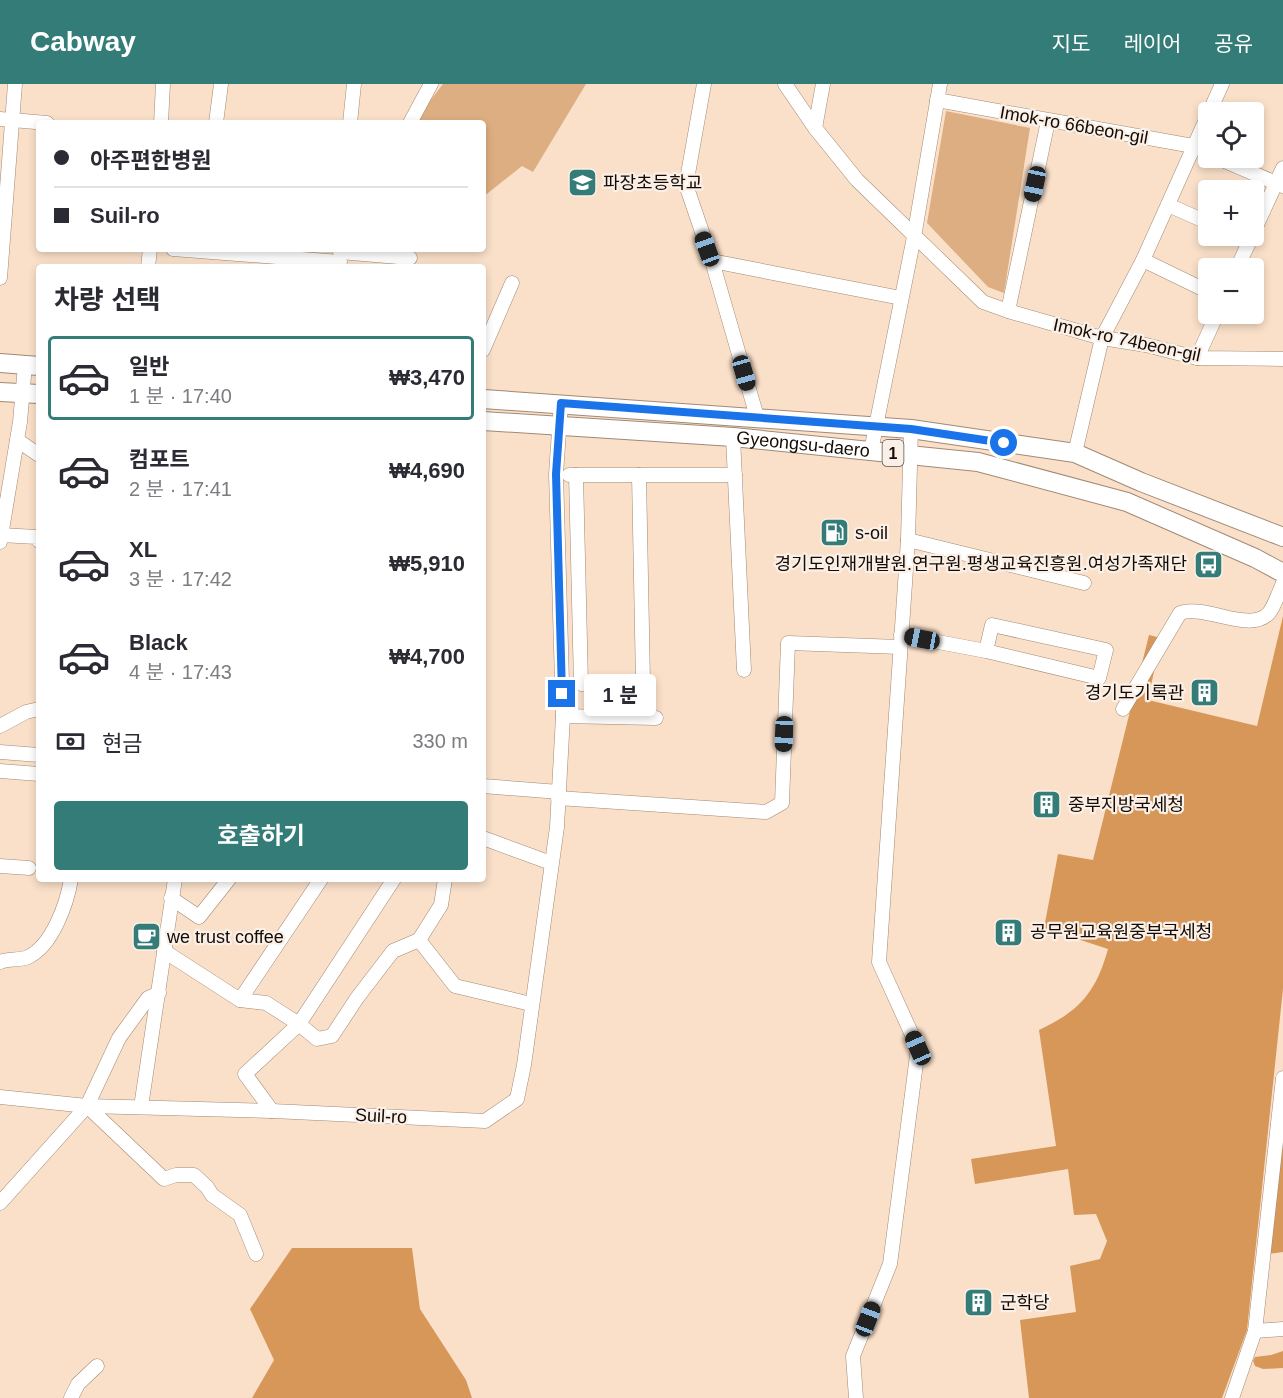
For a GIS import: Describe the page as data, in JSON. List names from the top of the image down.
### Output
{
  "streets": {
    "main road": ["Gyeongsu-daero", "1"],
    "street": ["Imok-ro 66beon-gil", "Imok-ro 74beon-gil", "Suil-ro"]
  },
  "crossings": [
    ["Gyeongsu-daero", "Suil-ro"]
  ],
  "places": {
    "school or university": ["파장초등학교"],
    "fuel station": ["s-oil"],
    "bus stop": ["경기도인재개발원.연구원.평생교육진흥원.여성가족재단"],
    "building": [
      "경기도기록관",
      "중부지방국세청",
      "공무원교육원중부국세청",
      "군학당"
    ],
    "cafe": ["we trust coffee"]
  },
  "page": {
    "header": "Cabway",
    "nav": ["지도", "레이어", "공유"],
    "map_buttons": ["+", "−"],
    "banner": ["아주편한병원", "Suil-ro"],
    "heading": "차량 선택",
    "list": [
      {
        "name": "일반",
        "note": "1 분 · 17:40",
        "value": "₩3,470"
      },
      {
        "name": "컴포트",
        "note": "2 분 · 17:41",
        "value": "₩4,690"
      },
      {
        "name": "XL",
        "note": "3 분 · 17:42",
        "value": "₩5,910"
      },
      {
        "name": "Black",
        "note": "4 분 · 17:43",
        "value": "₩4,700"
      }
    ],
    "bubble": "1 분",
    "pay": ["현금", "330 m"],
    "buttons": "호출하기"
  }
}
